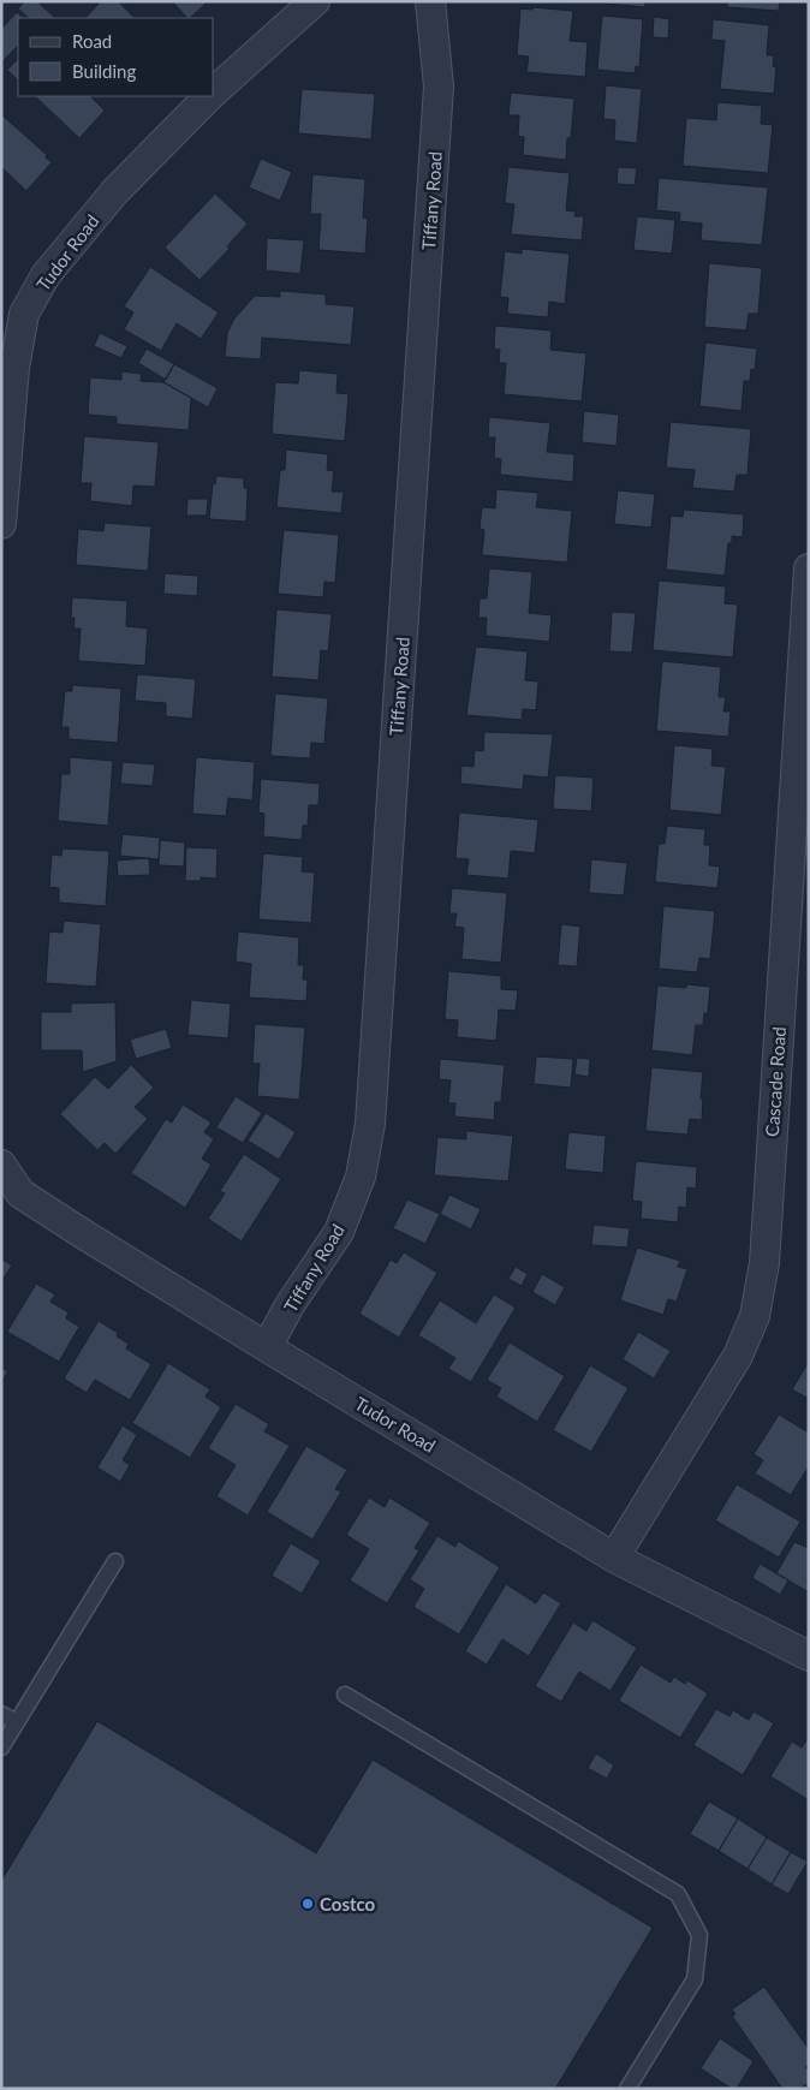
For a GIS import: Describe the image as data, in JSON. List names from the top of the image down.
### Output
{
  "streets": {
    "street": ["Tiffany Road", "Tudor Road", "Cascade Road"]
  },
  "crossings": [
    ["Tiffany Road", "Tudor Road"],
    ["Tudor Road", "Cascade Road"]
  ],
  "places": ["Costco"],
  "legend": ["Road", "Building"]
}
